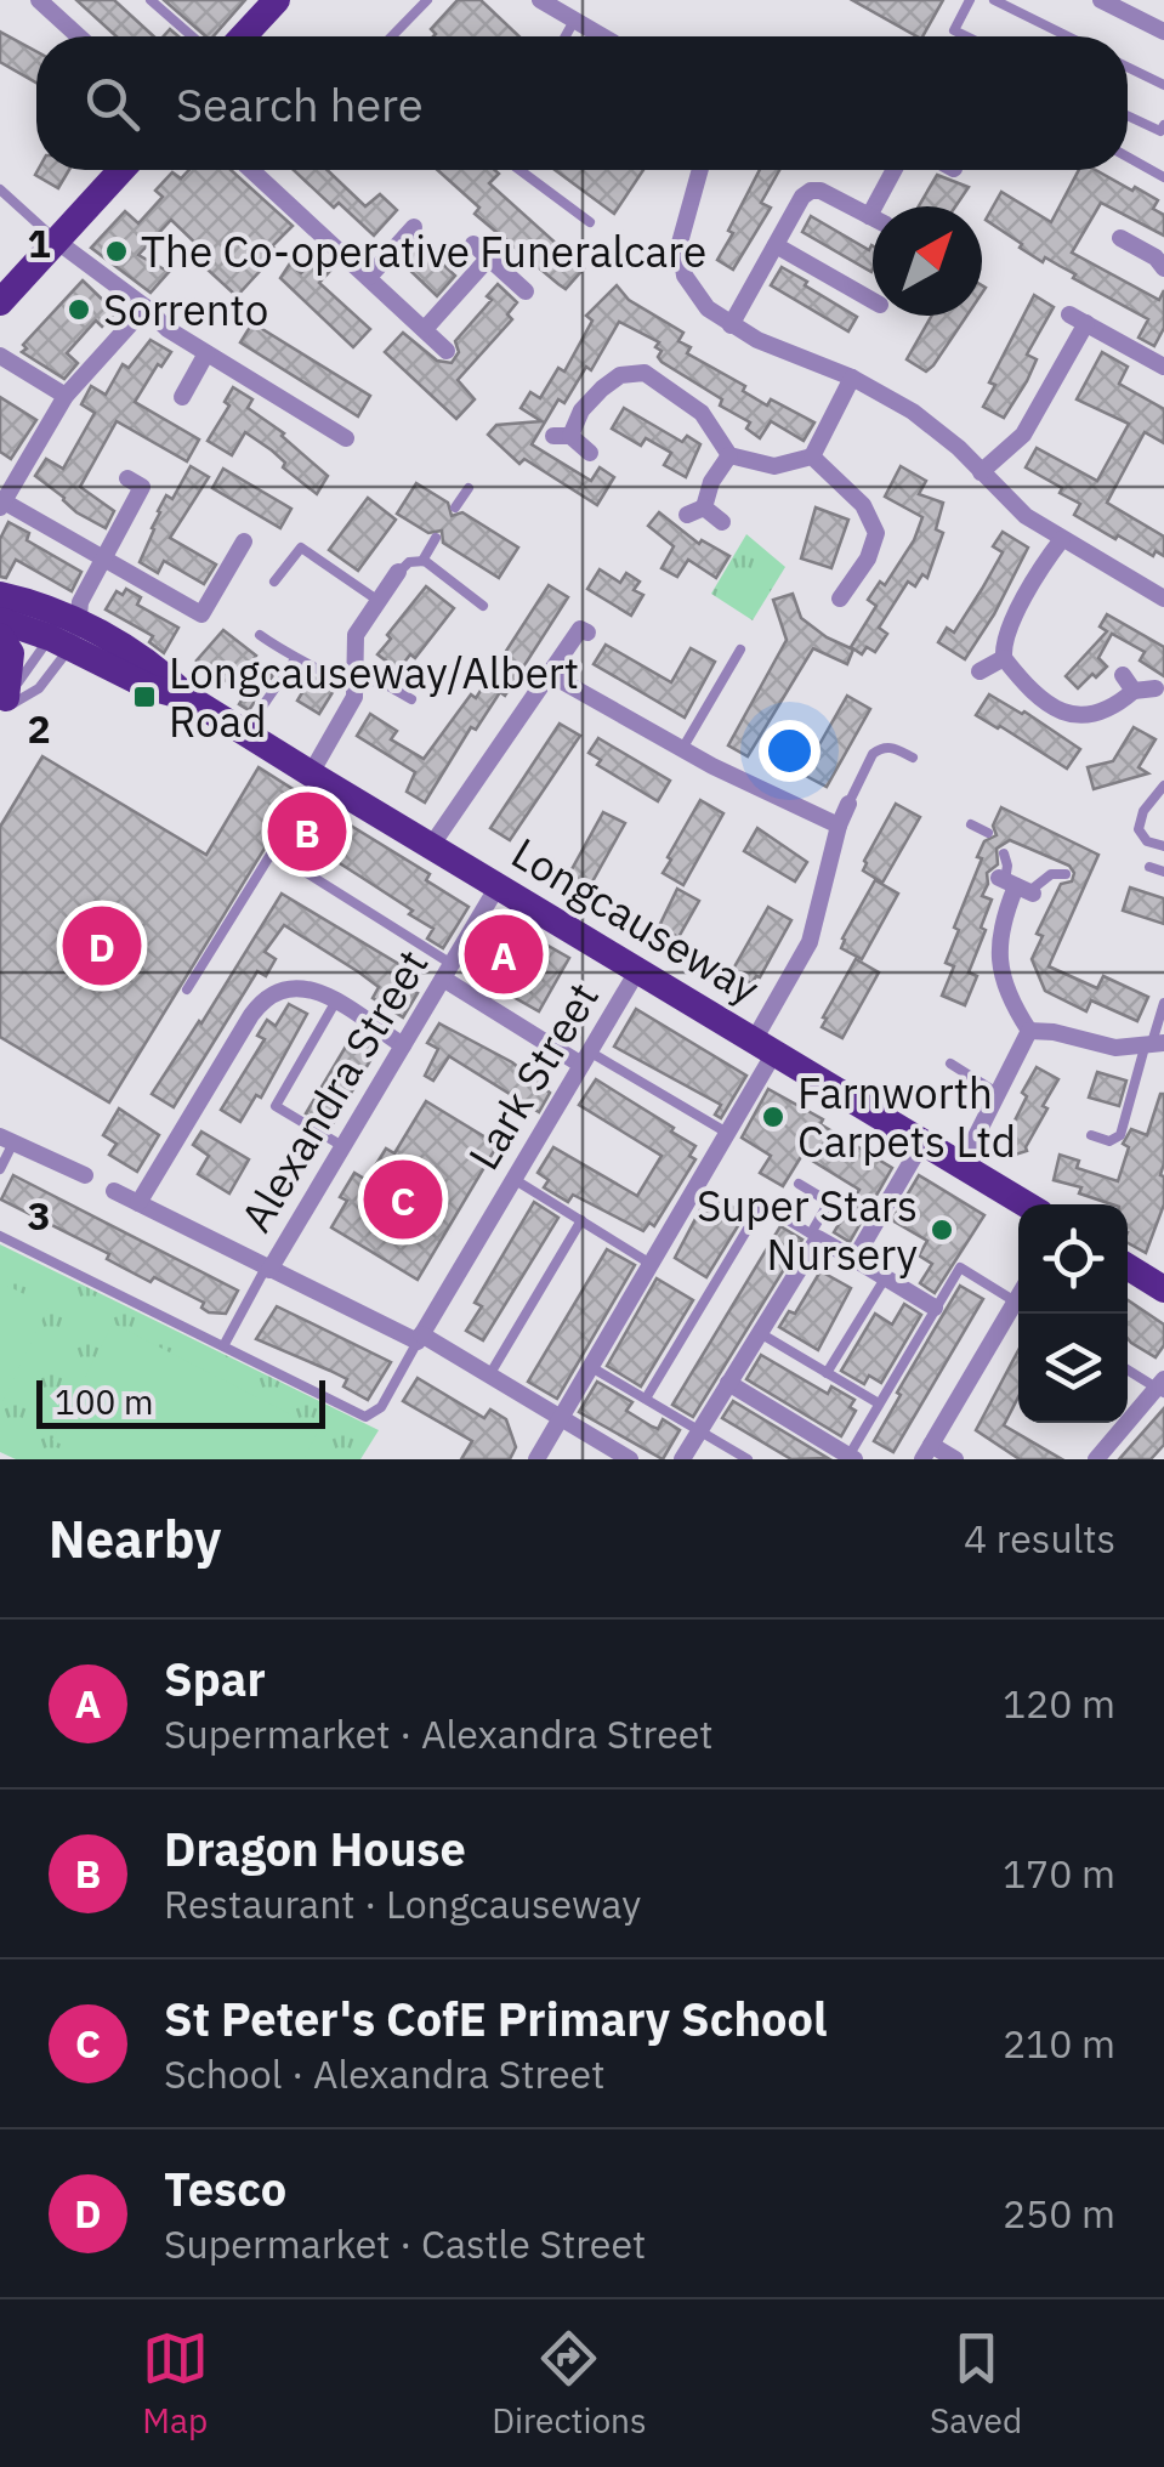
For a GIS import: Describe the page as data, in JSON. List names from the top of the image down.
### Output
{
  "streets": {
    "main road": ["Longcauseway"],
    "street": ["Lark Street", "Alexandra Street"]
  },
  "crossings": [
    ["Longcauseway", "Lark Street"],
    ["Longcauseway", "Alexandra Street"]
  ],
  "places": {
    "other": [
      "The Co-operative Funeralcare",
      "Sorrento",
      "Farnworth Carpets Ltd",
      "Super Stars Nursery"
    ],
    "transit": ["Longcauseway/Albert Road"]
  },
  "scale_bar": "100 m",
  "north": "top right",
  "page": {
    "search": "Search here",
    "pins": [
      "B",
      "D",
      "A",
      "C"
    ],
    "scale": "100 m",
    "heading": ["Nearby", "4 results"],
    "list": [
      {
        "mark": "A",
        "name": "Spar",
        "note": "Supermarket · Alexandra Street",
        "value": "120 m"
      },
      {
        "mark": "B",
        "name": "Dragon House",
        "note": "Restaurant · Longcauseway",
        "value": "170 m"
      },
      {
        "mark": "C",
        "name": "St Peter's CofE Primary School",
        "note": "School · Alexandra Street",
        "value": "210 m"
      },
      {
        "mark": "D",
        "name": "Tesco",
        "note": "Supermarket · Castle Street",
        "value": "250 m"
      }
    ],
    "nav": ["Map", "Directions", "Saved"]
  },
  "grid": {
    "rows": ["1", "2", "3"]
  }
}
